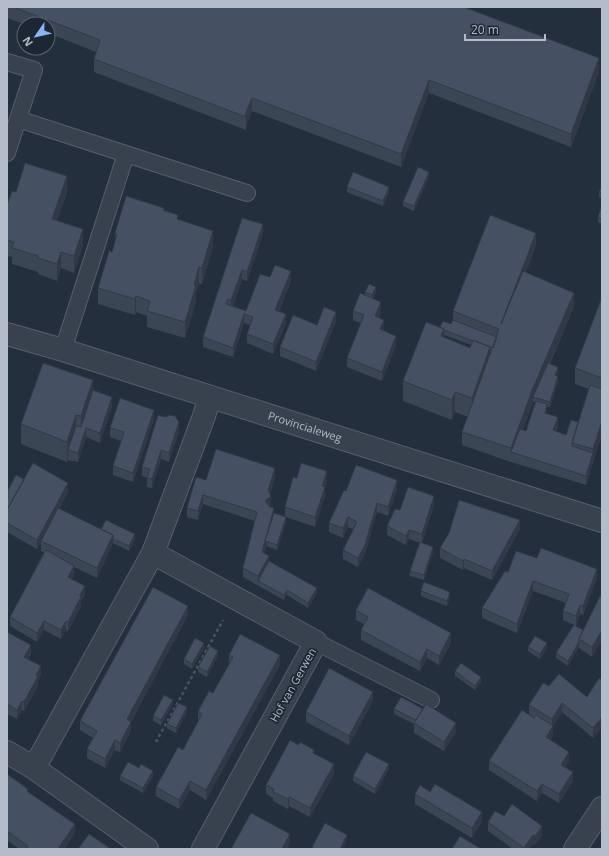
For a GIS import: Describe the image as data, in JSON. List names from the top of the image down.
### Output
{
  "streets": {
    "street": ["Provincialeweg", "Hof van Gerwen"]
  },
  "scale_bar": "20 m",
  "north": "bottom left"
}
